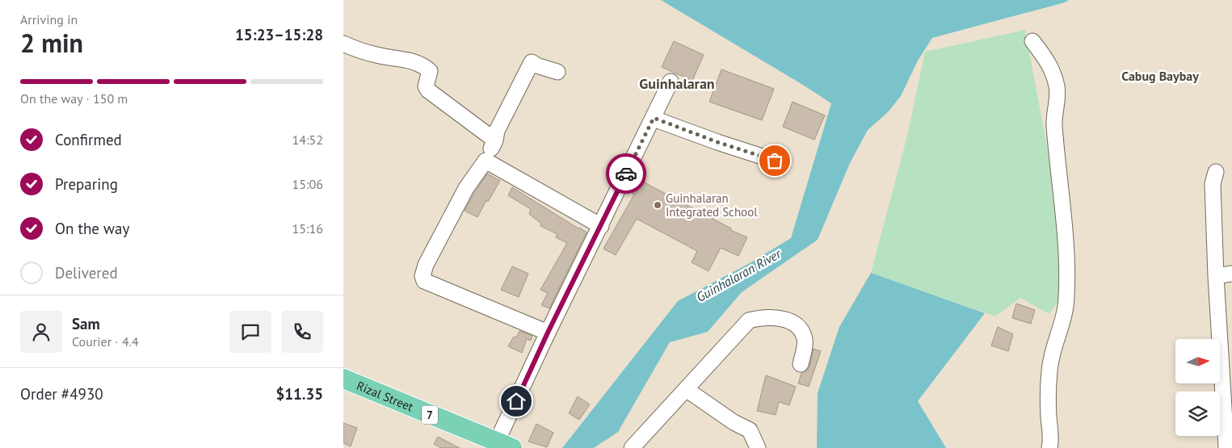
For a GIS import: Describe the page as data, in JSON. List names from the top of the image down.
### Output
{
  "streets": {
    "main road": ["Rizal Street", "7"]
  },
  "districts": ["Cabug Baybay", "Guinhalaran"],
  "water": ["Guinhalaran River"],
  "places": ["Guinhalaran Integrated School"],
  "north": "right",
  "page": {
    "heading": ["2 min", "Arriving in", "15:23–15:28"],
    "panel": [
      "Sam",
      "Courier · 4.4",
      "Order #4930",
      "$11.35"
    ],
    "bar": "On the way · 150 m",
    "list": [
      ["Confirmed", "14:52"],
      ["Preparing", "15:06"],
      ["On the way", "15:16"],
      "Delivered"
    ]
  }
}
